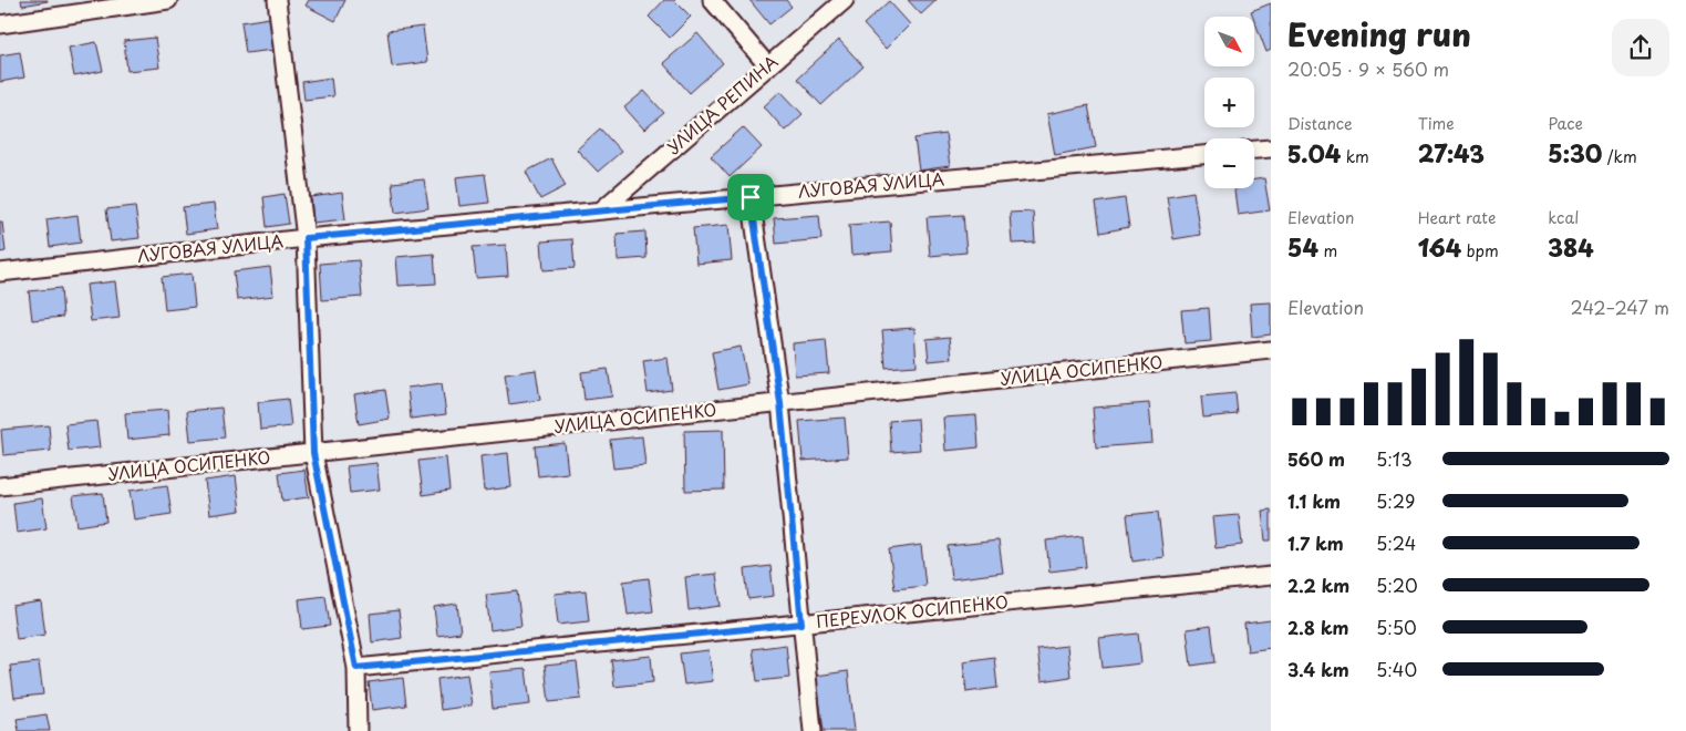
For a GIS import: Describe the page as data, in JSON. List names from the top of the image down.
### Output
{
  "streets": {
    "street": [
      "УЛИЦА РЕПИНА",
      "ЛУГОВАЯ УЛИЦА",
      "УЛИЦА ОСИПЕНКО",
      "ПЕРЕУЛОК ОСИПЕНКО"
    ]
  },
  "crossings": [
    ["УЛИЦА РЕПИНА", "ЛУГОВАЯ УЛИЦА"]
  ],
  "north": "bottom right",
  "page": {
    "heading": ["Evening run", "20:05 · 9 × 560 m"],
    "map_buttons": ["+", "−"],
    "stats": [
      ["Distance", "5.04 km"],
      ["Time", "27:43"],
      ["Pace", "5:30 /km"],
      ["Elevation", "54 m"],
      ["Heart rate", "164 bpm"],
      ["kcal", "384"]
    ],
    "chart": ["Elevation", "242–247 m"],
    "list": [
      {
        "name": "560 m",
        "note": "5:13"
      },
      {
        "name": "1.1 km",
        "note": "5:29"
      },
      {
        "name": "1.7 km",
        "note": "5:24"
      },
      {
        "name": "2.2 km",
        "note": "5:20"
      },
      {
        "name": "2.8 km",
        "note": "5:50"
      },
      {
        "name": "3.4 km",
        "note": "5:40"
      }
    ]
  }
}
